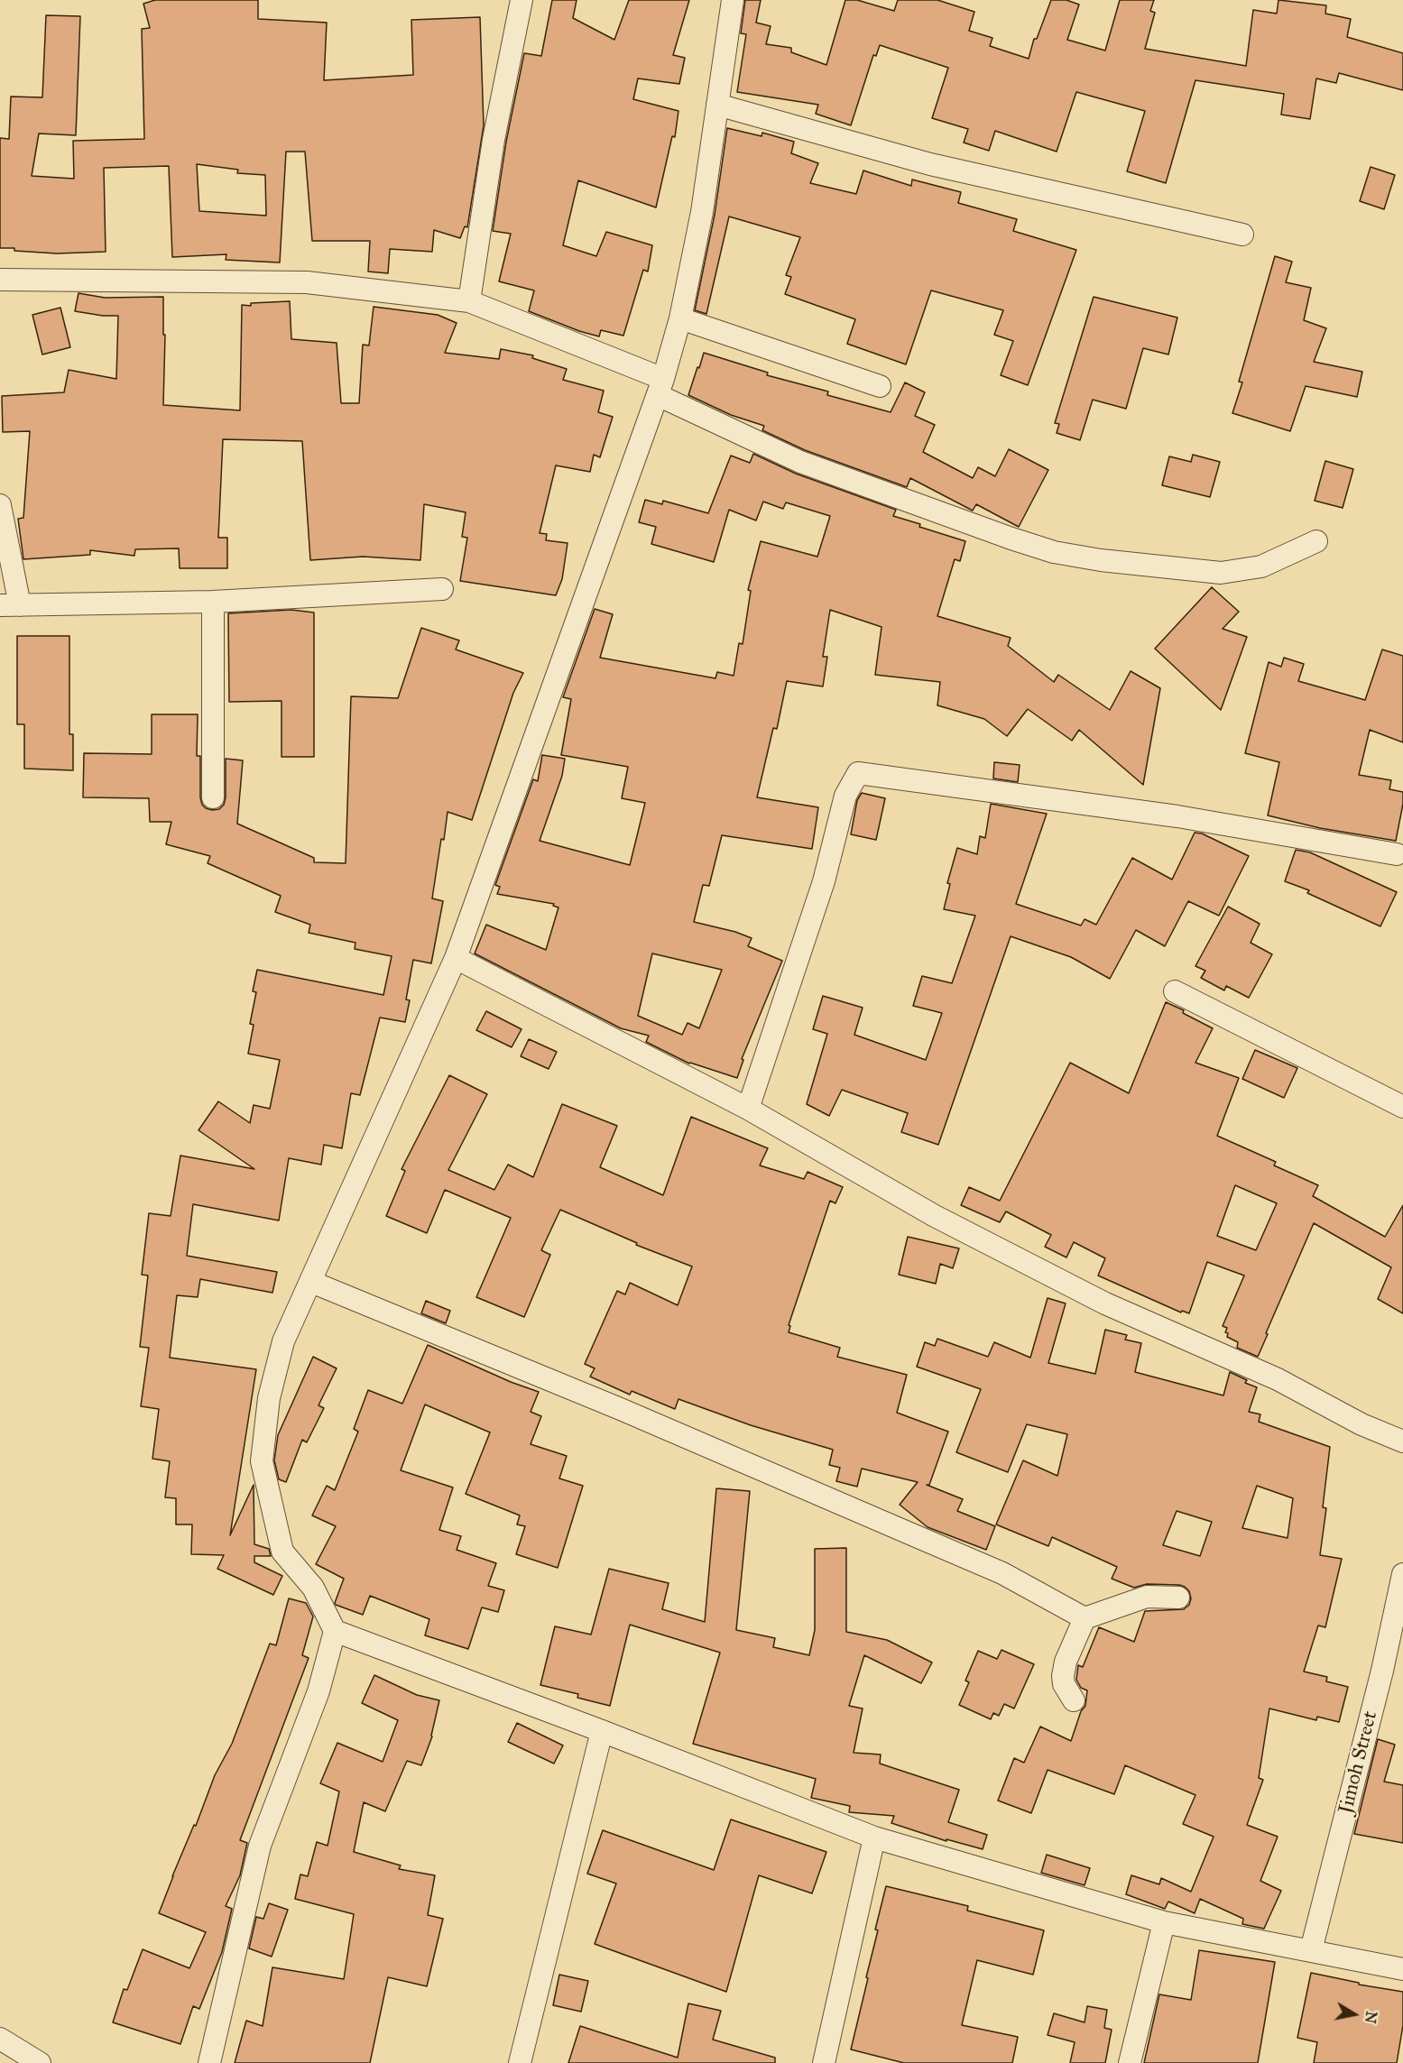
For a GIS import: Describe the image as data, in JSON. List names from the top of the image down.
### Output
{
  "streets": {
    "street": ["Jimoh Street"]
  },
  "north": "right"
}
